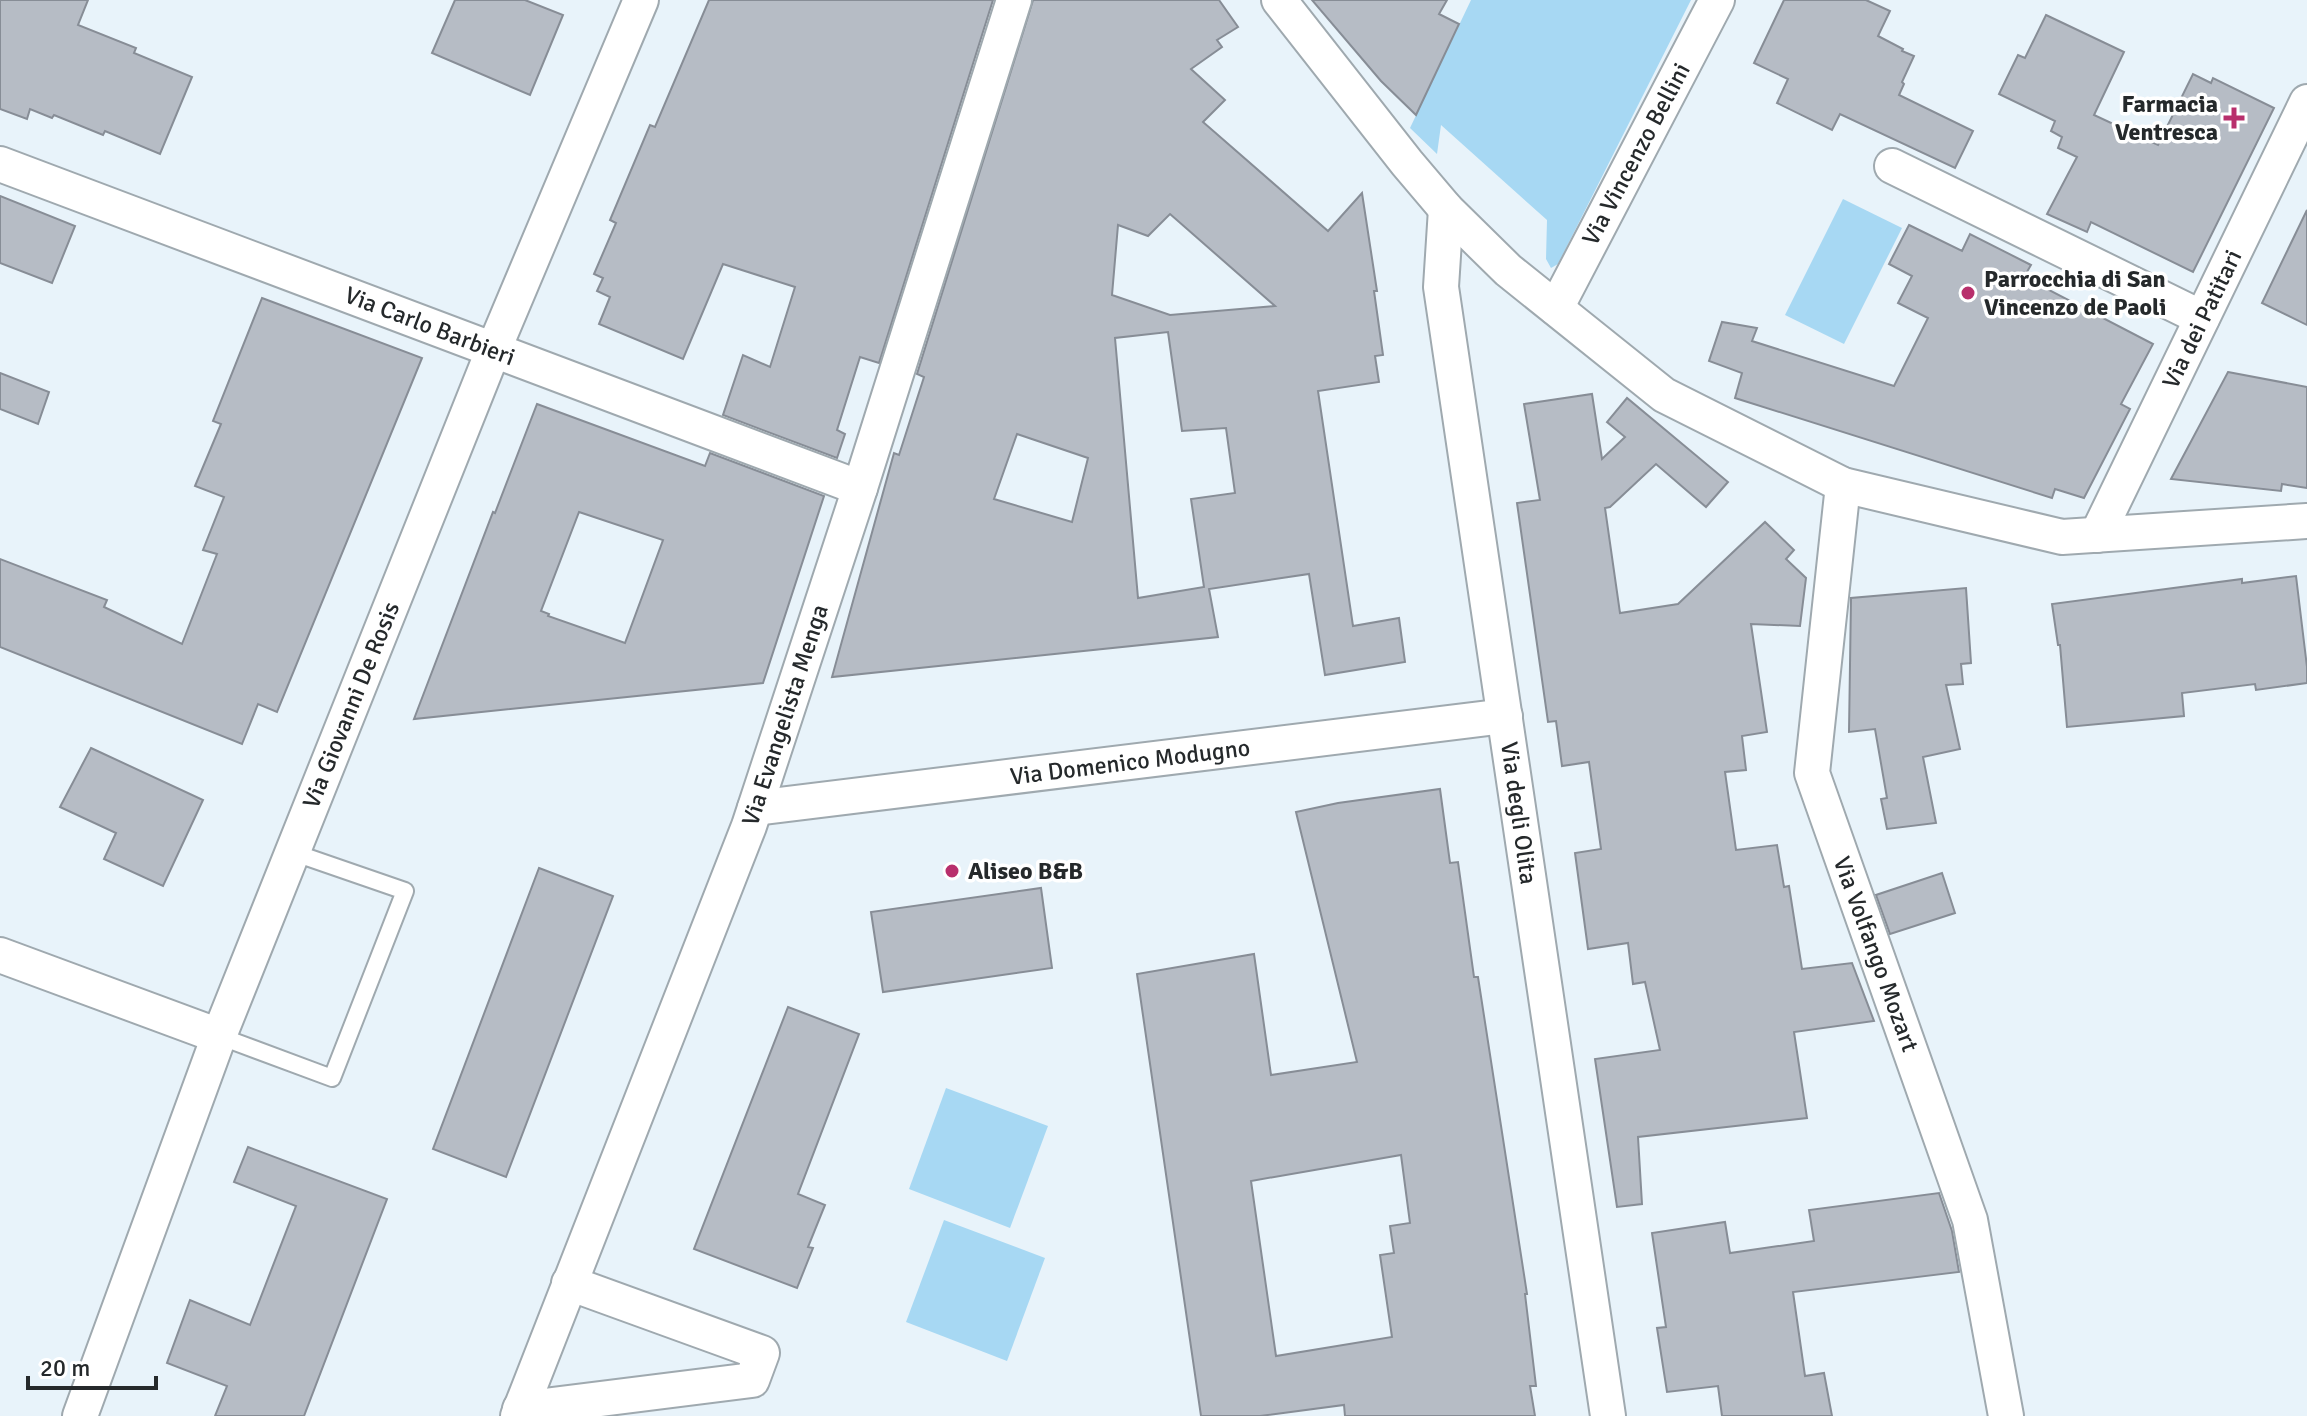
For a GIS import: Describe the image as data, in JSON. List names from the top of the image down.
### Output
{
  "streets": {
    "street": [
      "Via Vincenzo Bellini",
      "Via dei Patitari",
      "Via Carlo Barbieri",
      "Via Giovanni De Rosis",
      "Via Evangelista Menga",
      "Via Domenico Modugno",
      "Via degli Olita",
      "Via Volfango Mozart"
    ]
  },
  "crossings": [
    ["Via Carlo Barbieri", "Via Giovanni De Rosis"],
    ["Via Carlo Barbieri", "Via Evangelista Menga"],
    ["Via Evangelista Menga", "Via Domenico Modugno"],
    ["Via Domenico Modugno", "Via degli Olita"]
  ],
  "places": {
    "health": ["Farmacia Ventresca"],
    "other": ["Parrocchia di San Vincenzo de Paoli", "Aliseo B&B"]
  },
  "scale_bar": "20 m"
}
